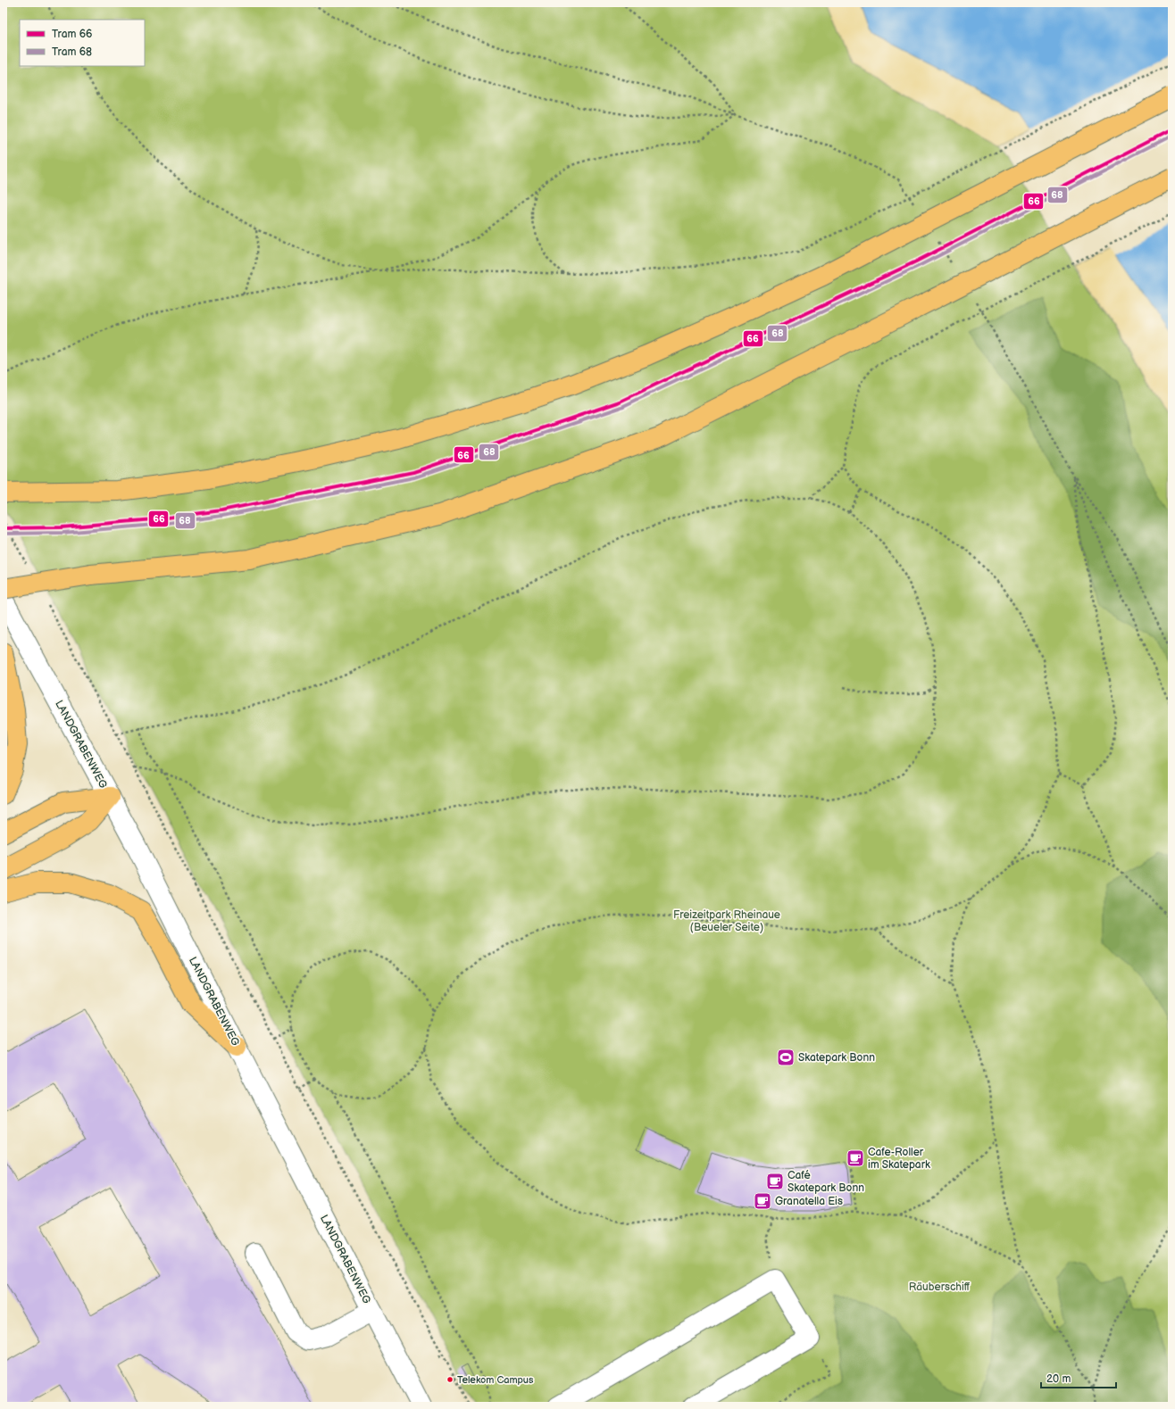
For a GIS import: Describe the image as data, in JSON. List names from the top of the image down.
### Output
{
  "streets": {
    "street": ["LANDGRABENWEG"]
  },
  "parks": ["Freizeitpark Rheinaue (Beueler Seite)", "Räuberschiff"],
  "places": {
    "sports": ["Skatepark Bonn"],
    "cafe": ["Cafe-Roller im Skatepark", "Café Skatepark Bonn", "Granatella Eis"],
    "other": ["Telekom Campus"]
  },
  "lines": ["tram line 66", "tram line 68"],
  "legend": ["Tram 66", "Tram 68"],
  "scale_bar": "20 m"
}
